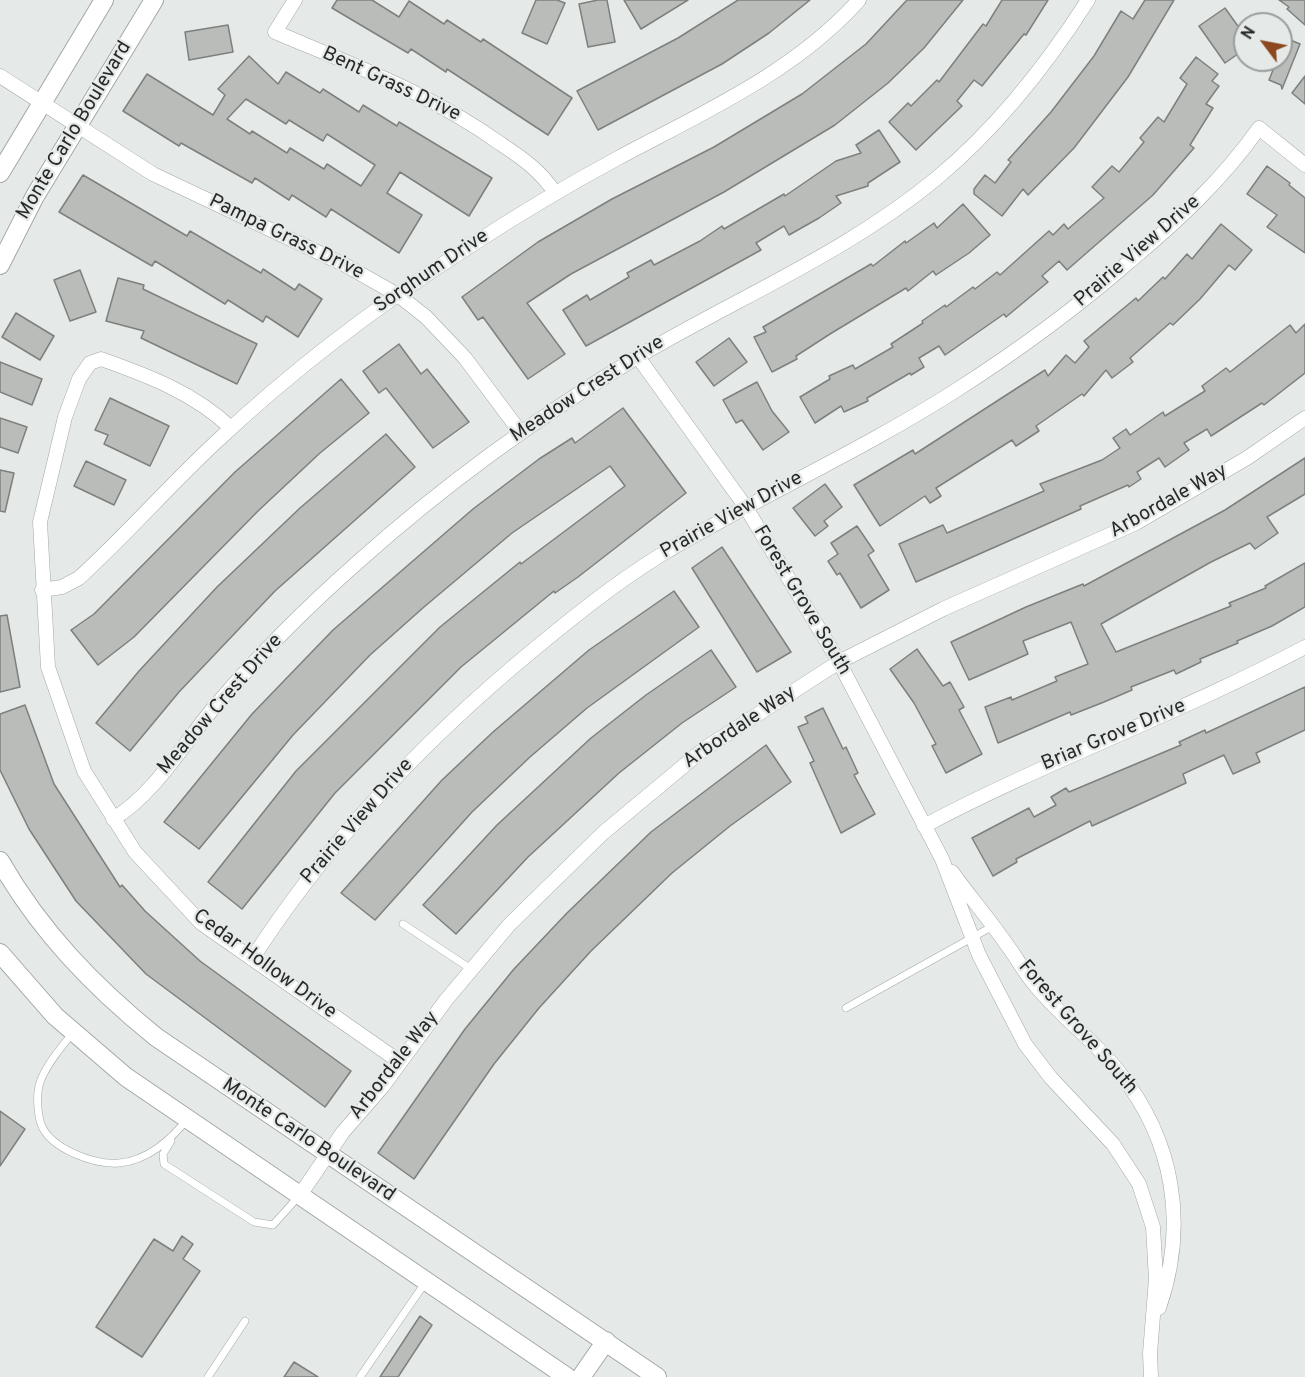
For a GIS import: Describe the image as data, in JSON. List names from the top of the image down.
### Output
{
  "streets": {
    "main road": ["Monte Carlo Boulevard"],
    "street": [
      "Bent Grass Drive",
      "Pampa Grass Drive",
      "Prairie View Drive",
      "Sorghum Drive",
      "Meadow Crest Drive",
      "Arbordale Way",
      "Forest Grove South",
      "Briar Grove Drive",
      "Cedar Hollow Drive"
    ]
  },
  "crossings": [
    ["Bent Grass Drive", "Sorghum Drive"],
    ["Monte Carlo Boulevard", "Pampa Grass Drive"],
    ["Monte Carlo Boulevard", "Arbordale Way"],
    ["Pampa Grass Drive", "Sorghum Drive"],
    ["Pampa Grass Drive", "Meadow Crest Drive"],
    ["Prairie View Drive", "Forest Grove South"],
    ["Prairie View Drive", "Cedar Hollow Drive"],
    ["Sorghum Drive", "Cedar Hollow Drive"],
    ["Meadow Crest Drive", "Forest Grove South"],
    ["Meadow Crest Drive", "Cedar Hollow Drive"],
    ["Arbordale Way", "Forest Grove South"],
    ["Arbordale Way", "Cedar Hollow Drive"],
    ["Forest Grove South", "Briar Grove Drive"]
  ],
  "north": "top left"
}
